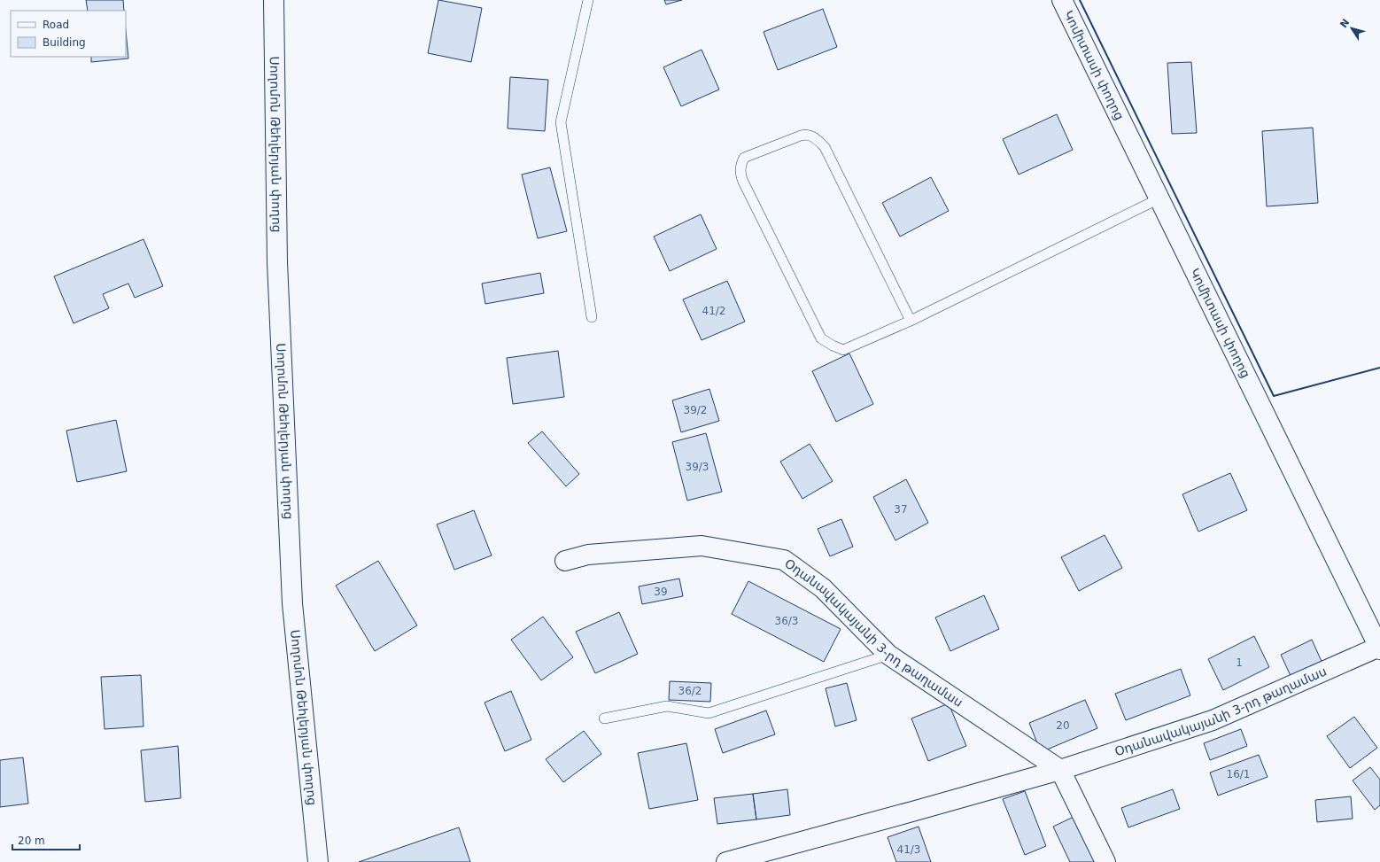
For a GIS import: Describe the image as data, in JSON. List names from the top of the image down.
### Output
{
  "streets": {
    "street": ["Կոմիտասի փողոց", "Սողոմոն Թեհլերյան փողոց", "Օդանավակայանի 3-րդ թաղամաս"]
  },
  "crossings": [
    ["Կոմիտասի փողոց", "Օդանավակայանի 3-րդ թաղամաս"]
  ],
  "house_numbers": [
    "41/2",
    "39/2",
    "39/3",
    "37",
    "39",
    "36/3",
    "1",
    "36/2",
    "20",
    "16/1",
    "41/3"
  ],
  "legend": ["Road", "Building"],
  "scale_bar": "20 m",
  "north": "top left"
}
